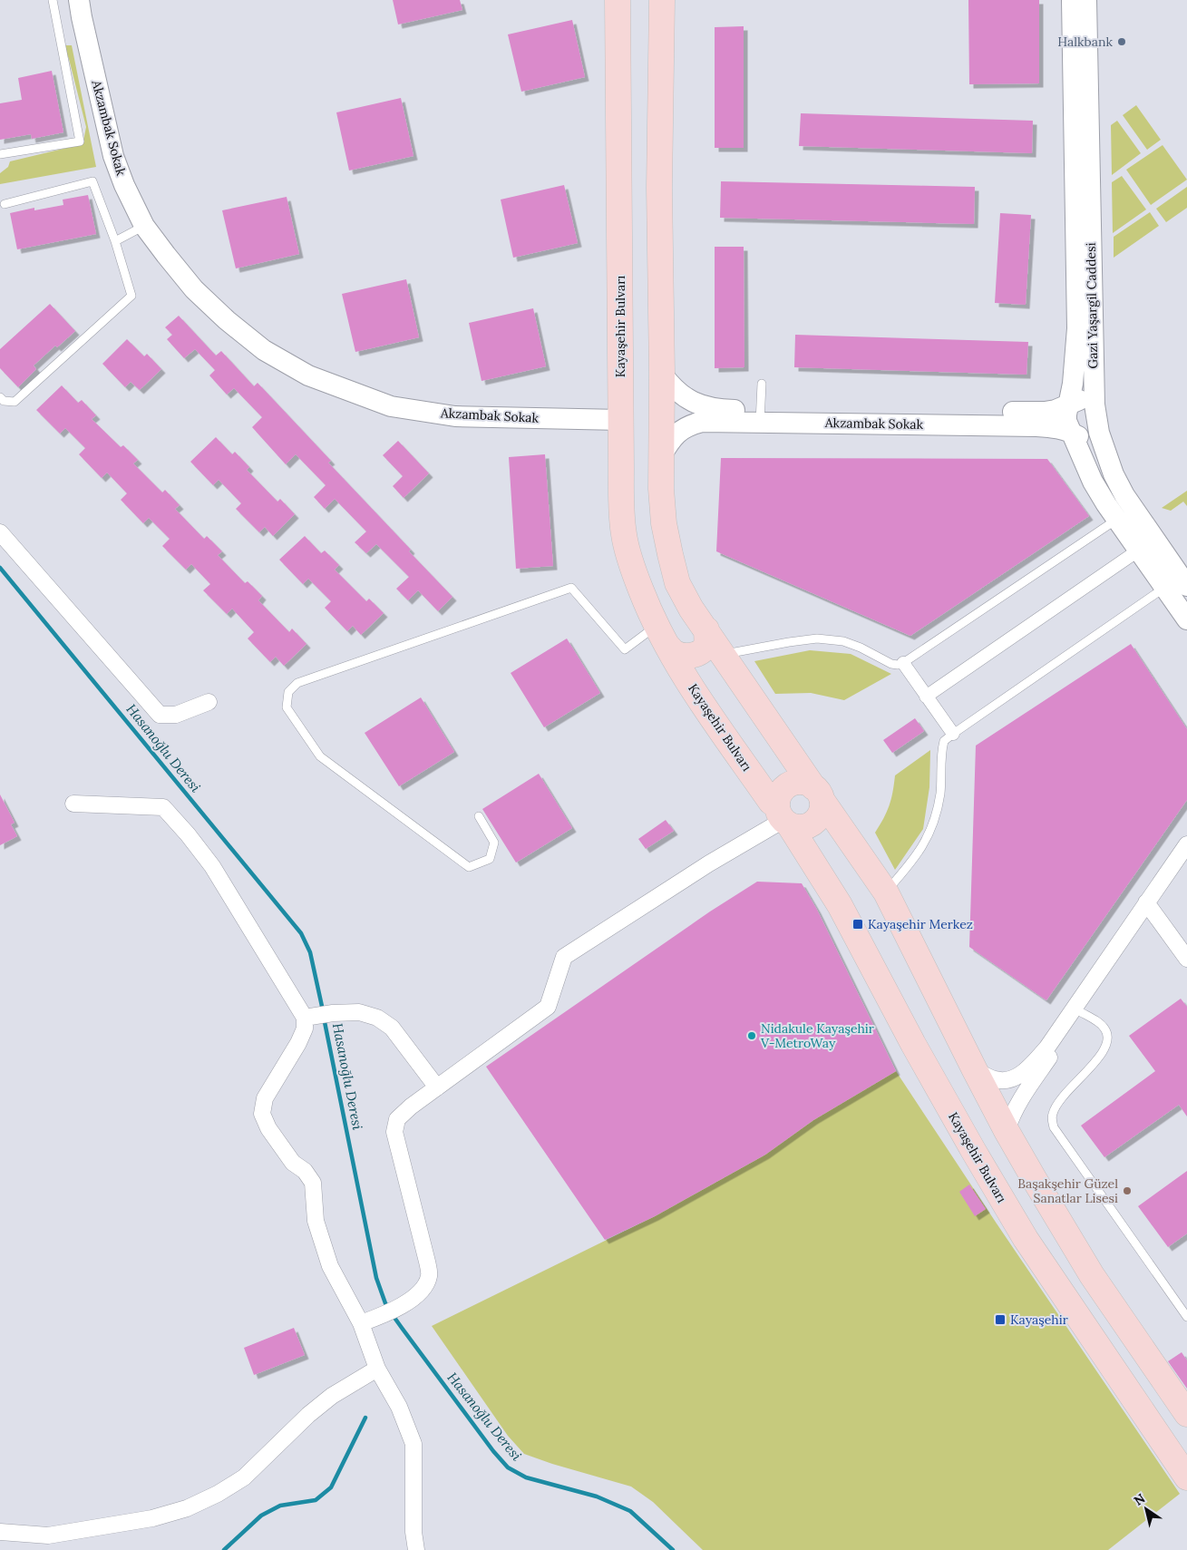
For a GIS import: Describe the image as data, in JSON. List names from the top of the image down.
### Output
{
  "streets": {
    "main road": ["Kayaşehir Bulvarı"],
    "street": ["Akzambak Sokak", "Gazi Yaşargil Caddesi"]
  },
  "crossings": [
    ["Akzambak Sokak", "Gazi Yaşargil Caddesi"],
    ["Akzambak Sokak", "Kayaşehir Bulvarı"]
  ],
  "water": ["Hasanoğlu Deresi"],
  "places": {
    "other": ["Halkbank", "Nidakule Kayaşehir V-MetroWay", "Başakşehir Güzel Sanatlar Lisesi"],
    "transit": ["Kayaşehir Merkez", "Kayaşehir"]
  },
  "north": "top left"
}
